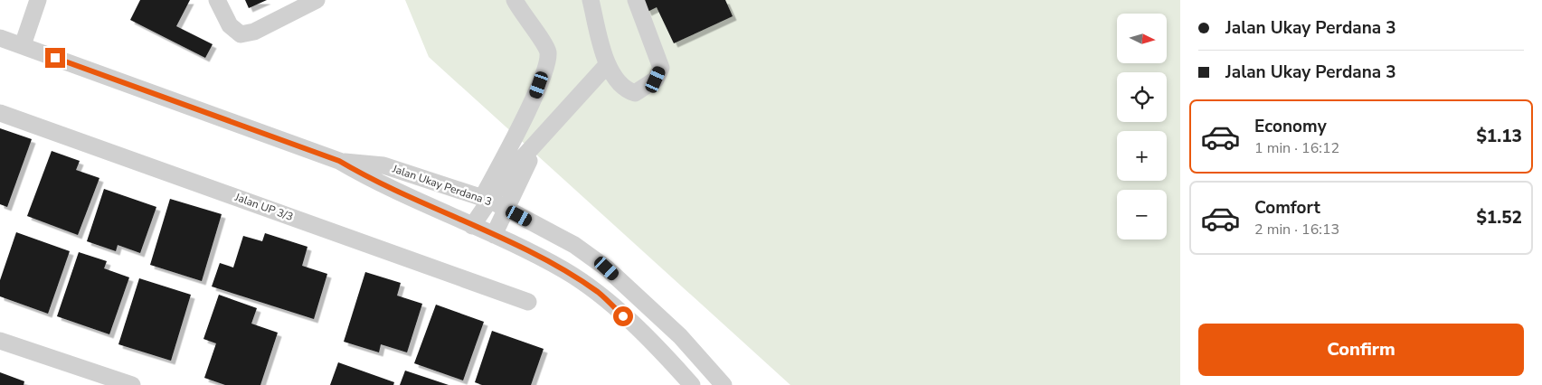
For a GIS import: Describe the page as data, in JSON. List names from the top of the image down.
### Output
{
  "streets": {
    "street": ["Jalan Ukay Perdana 3", "Jalan UP 3/3"]
  },
  "north": "right",
  "page": {
    "banner": ["Jalan Ukay Perdana 3", "Jalan Ukay Perdana 3"],
    "map_buttons": ["+", "−"],
    "list": [
      {
        "name": "Economy",
        "note": "1 min · 16:12",
        "value": "$1.13"
      },
      {
        "name": "Comfort",
        "note": "2 min · 16:13",
        "value": "$1.52"
      }
    ],
    "buttons": "Confirm"
  }
}
